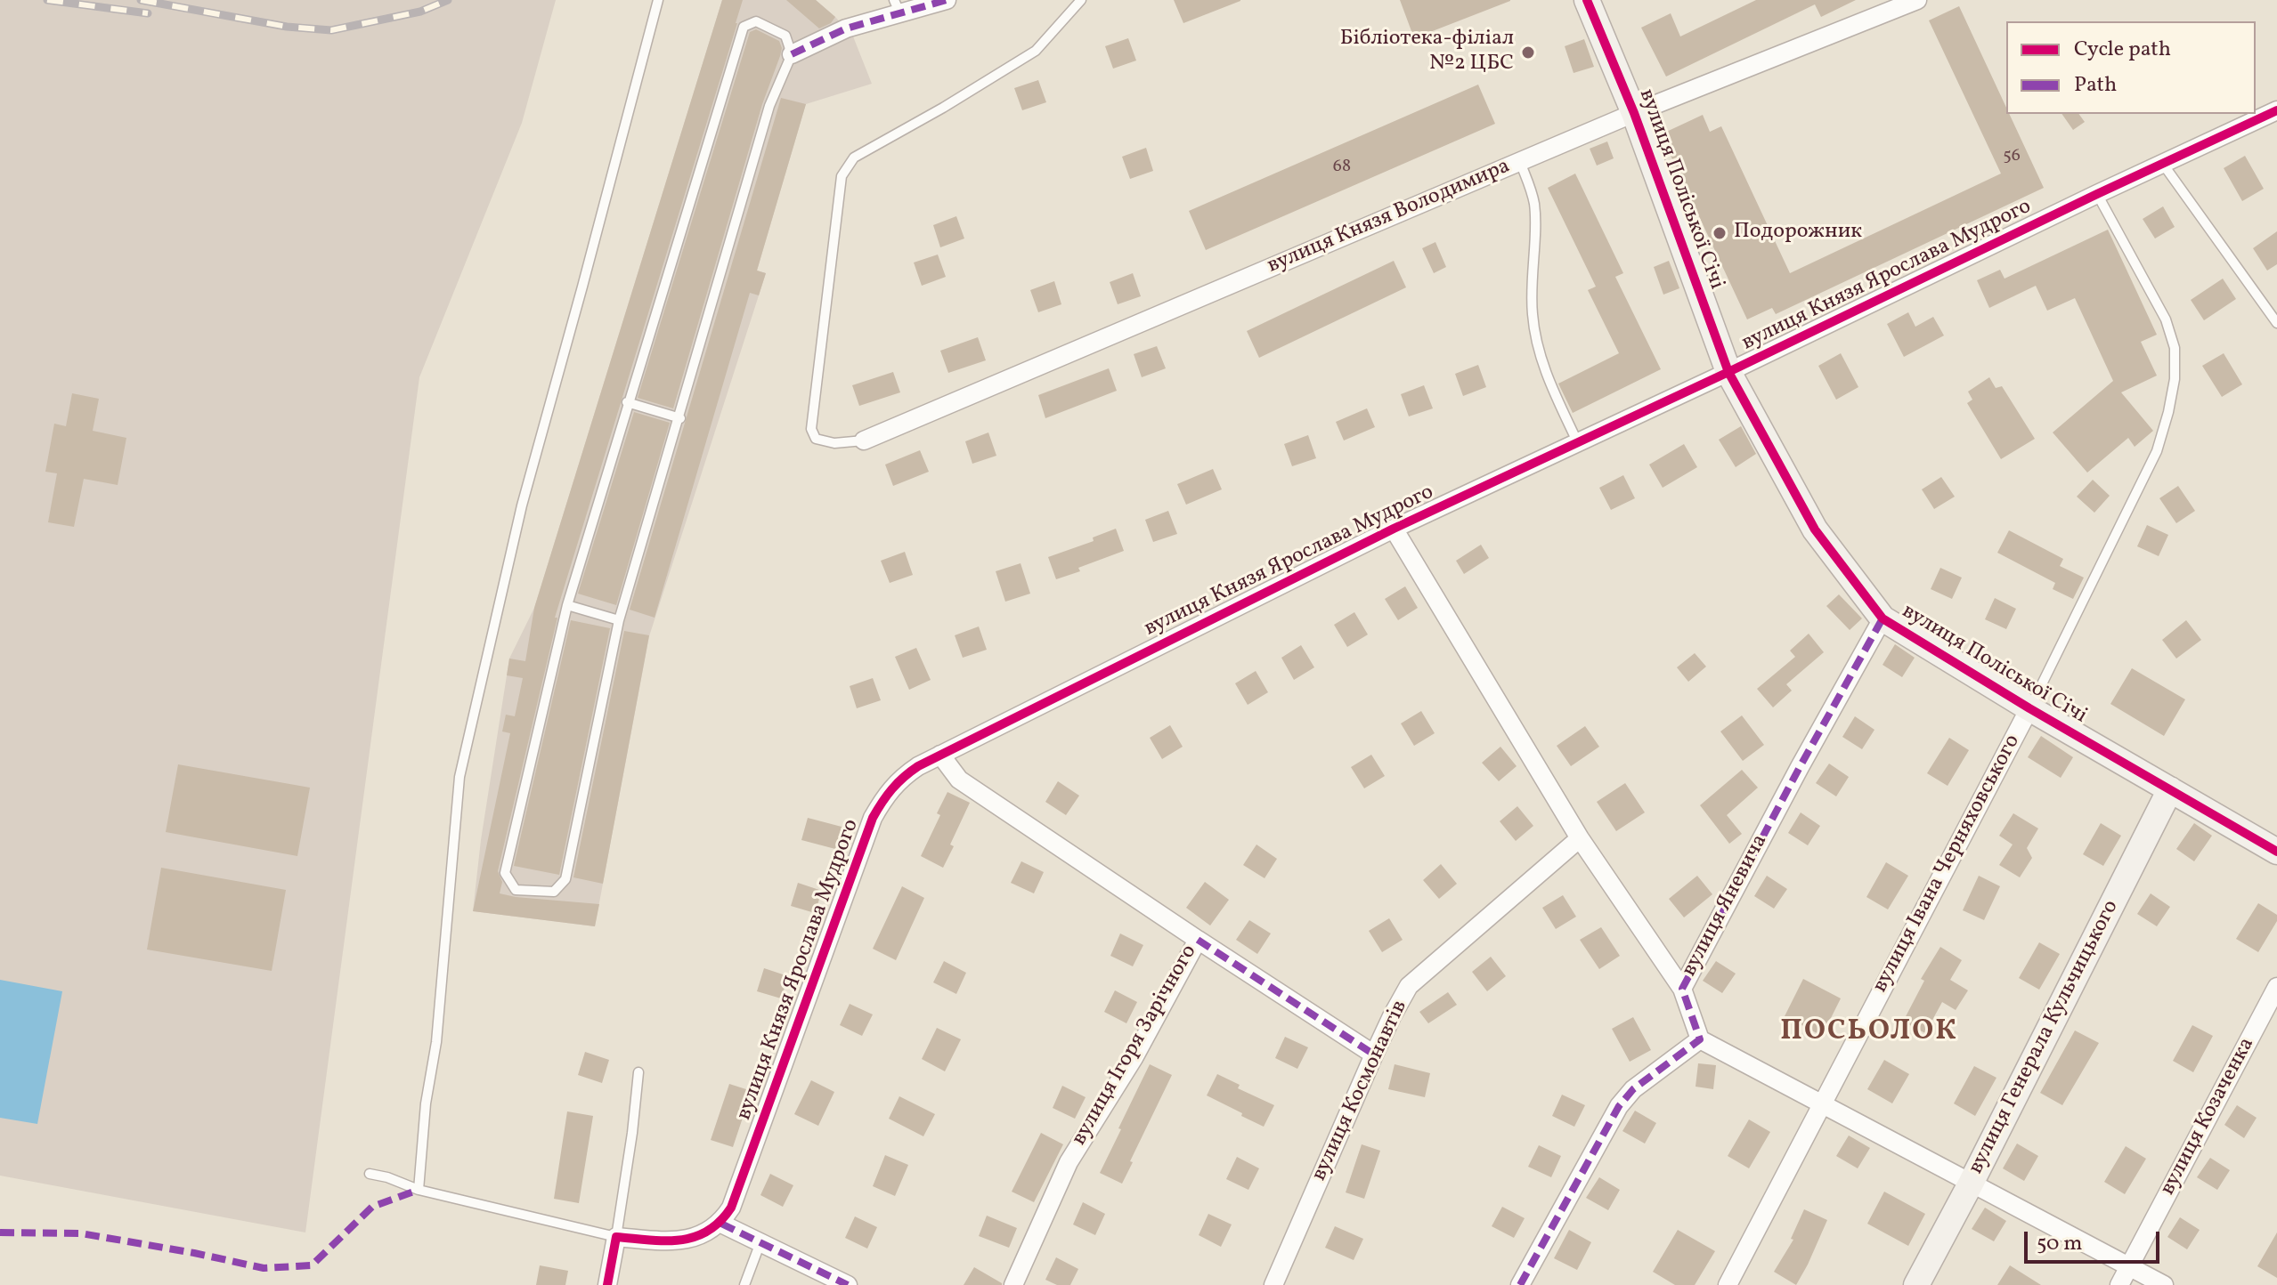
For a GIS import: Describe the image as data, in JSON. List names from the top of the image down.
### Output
{
  "streets": {
    "street": [
      "вулиця Поліської Січі",
      "вулиця Князя Володимира",
      "вулиця Князя Ярослава Мудрого",
      "вулиця Івана Черняховського",
      "вулиця Яневича",
      "вулиця Генерала Кульчицького",
      "вулиця Ігоря Зарічного",
      "вулиця Космонавтів",
      "вулиця Козаченка"
    ]
  },
  "crossings": [
    ["вулиця Поліської Січі", "вулиця Князя Володимира"],
    ["вулиця Поліської Січі", "вулиця Князя Ярослава Мудрого"],
    ["вулиця Поліської Січі", "вулиця Івана Черняховського"],
    ["вулиця Поліської Січі", "вулиця Яневича"],
    ["вулиця Поліської Січі", "вулиця Генерала Кульчицького"],
    ["вулиця Князя Ярослава Мудрого", "вулиця Ігоря Зарічного"]
  ],
  "districts": ["ПОСЬОЛОК"],
  "places": ["Бібліотека-філіал №2 ЦБС", "Подорожник"],
  "house_numbers": ["56", "68"],
  "legend": ["Cycle path", "Path"],
  "scale_bar": "50 m"
}
